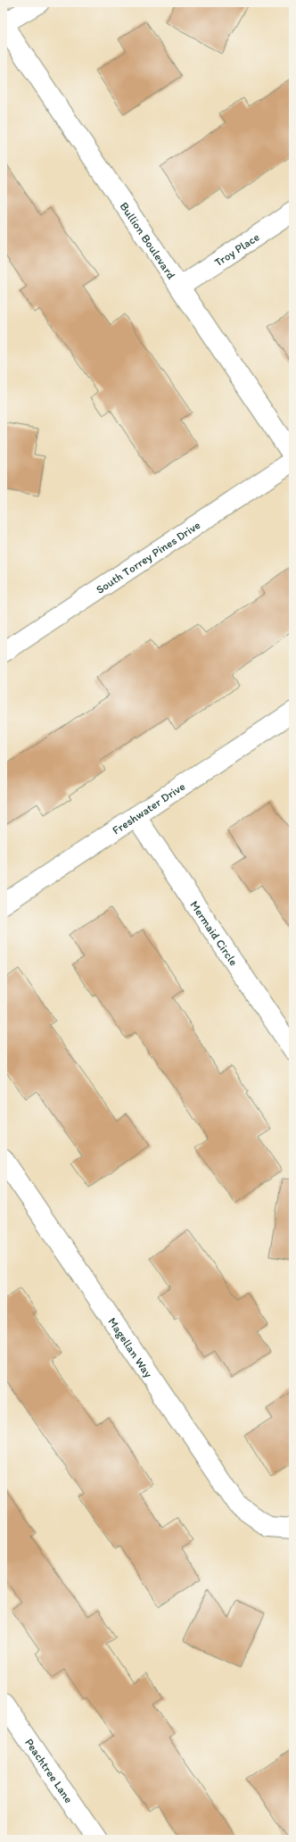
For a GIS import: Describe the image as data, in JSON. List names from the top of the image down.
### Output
{
  "streets": {
    "street": [
      "Bullion Boulevard",
      "Troy Place",
      "South Torrey Pines Drive",
      "Freshwater Drive",
      "Mermaid Circle",
      "Magellan Way",
      "Peachtree Lane"
    ]
  },
  "crossings": [
    ["Bullion Boulevard", "Troy Place"],
    ["Freshwater Drive", "Mermaid Circle"]
  ]
}
